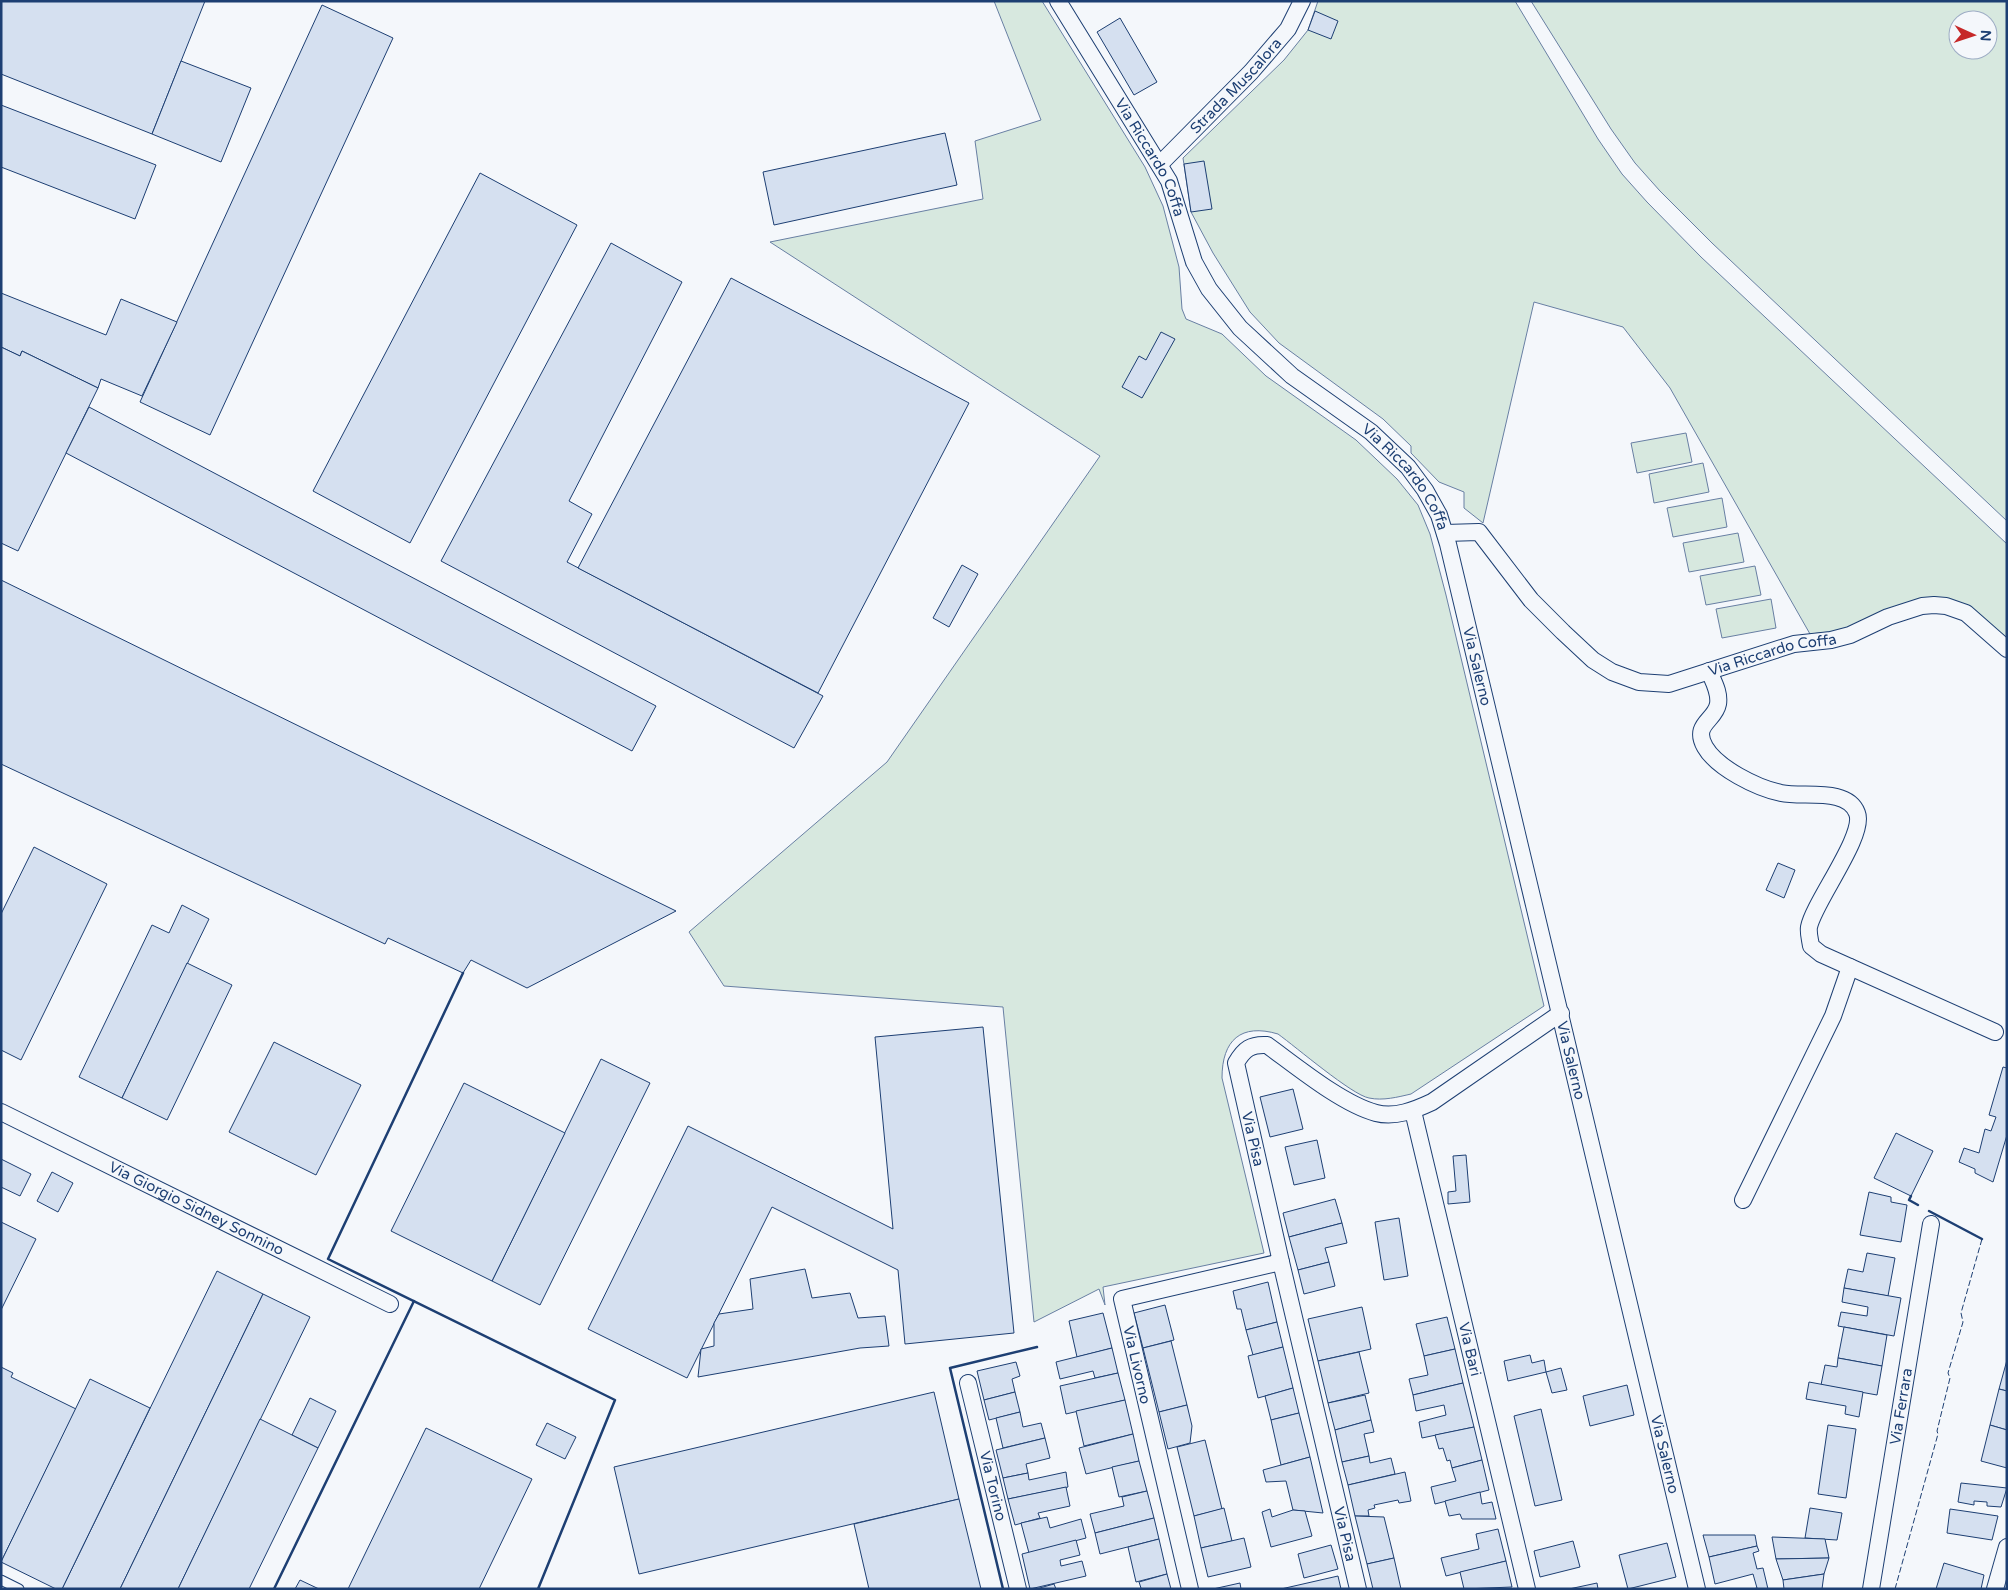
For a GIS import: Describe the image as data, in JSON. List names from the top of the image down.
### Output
{
  "streets": {
    "street": [
      "Strada Muscalora",
      "Via Riccardo Coffa",
      "Via Salerno",
      "Via Pisa",
      "Via Giorgio Sidney Sonnino",
      "Via Bari",
      "Via Livorno",
      "Via Ferrara",
      "Via Torino"
    ]
  },
  "crossings": [
    ["Strada Muscalora", "Via Riccardo Coffa"],
    ["Via Riccardo Coffa", "Via Salerno"],
    ["Via Salerno", "Via Pisa"],
    ["Via Pisa", "Via Bari"],
    ["Via Pisa", "Via Livorno"]
  ],
  "north": "right"
}
